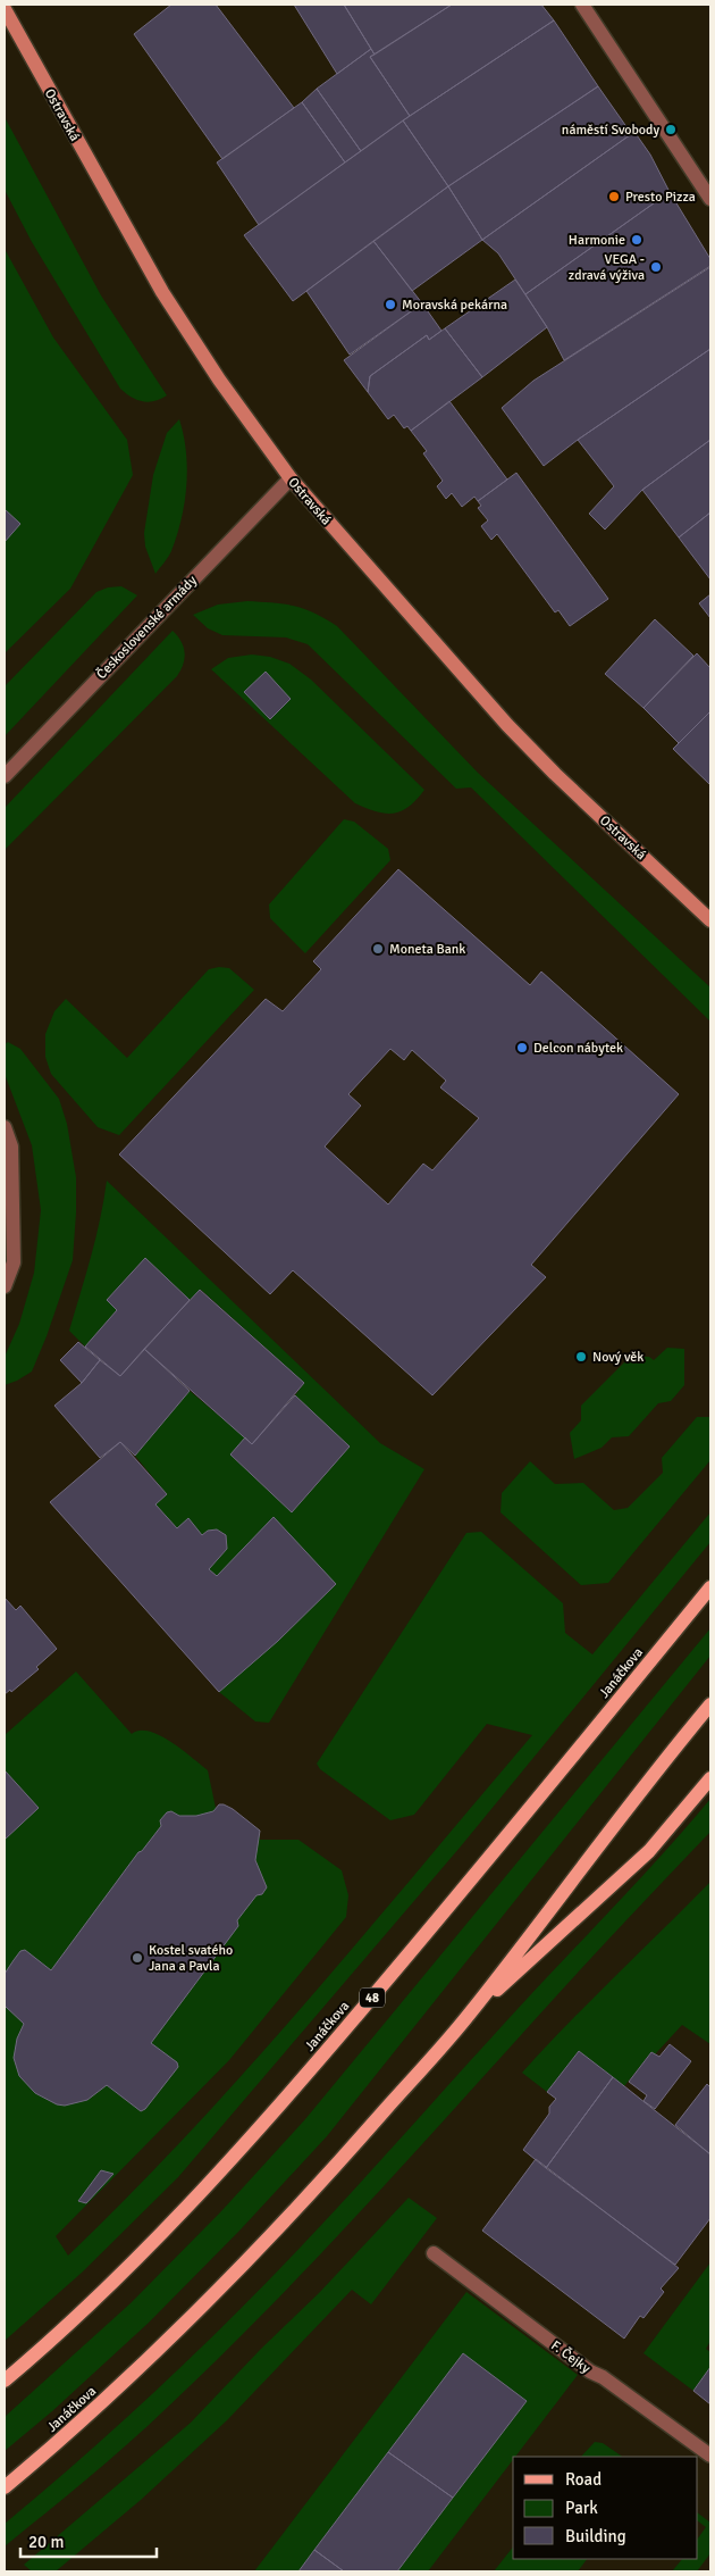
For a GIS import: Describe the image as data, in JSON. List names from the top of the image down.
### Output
{
  "streets": {
    "main road": ["Janáčkova", "48"],
    "street": ["Ostravská", "Československé armády", "F. Čejky"]
  },
  "crossings": [
    ["Ostravská", "Československé armády"]
  ],
  "places": [
    "náměstí Svobody",
    "Presto Pizza",
    "Harmonie",
    "VEGA - zdravá výživa",
    "Moravská pekárna",
    "Moneta Bank",
    "Delcon nábytek",
    "Nový věk",
    "Kostel svatého Jana a Pavla"
  ],
  "legend": ["Road", "Park", "Building"],
  "scale_bar": "20 m"
}
